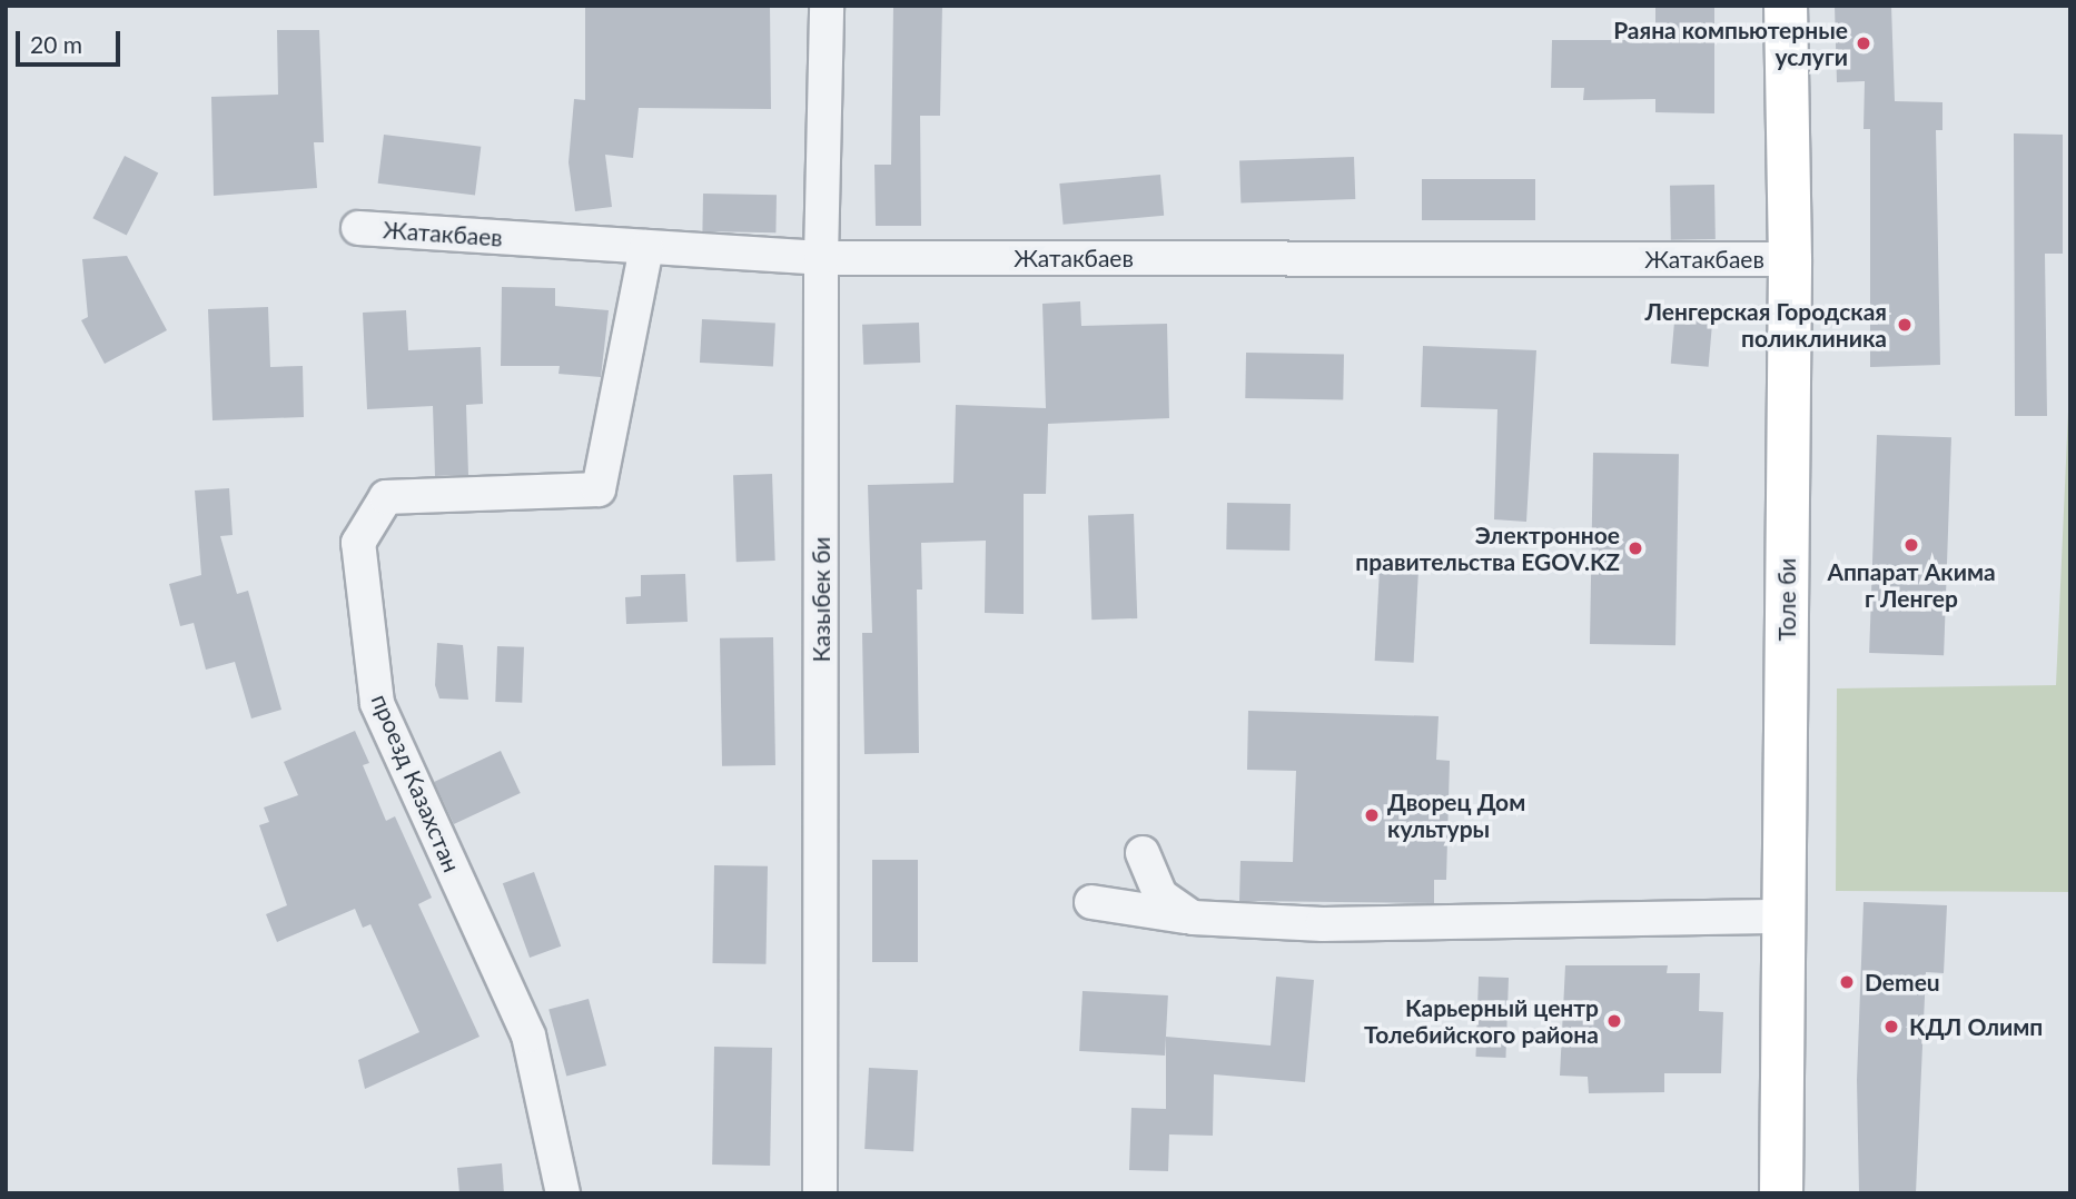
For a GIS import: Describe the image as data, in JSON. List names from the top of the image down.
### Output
{
  "streets": {
    "main road": ["Толе би"],
    "street": ["Жатакбаев", "Казыбек би", "проезд Казахстан"]
  },
  "crossings": [
    ["Жатакбаев", "Казыбек би"],
    ["Жатакбаев", "Толе би"],
    ["Жатакбаев", "проезд Казахстан"]
  ],
  "places": [
    "Раяна компьютерные услуги",
    "Ленгерская Городская поликлиника",
    "Аппарат Акима г Ленгер",
    "Электронное правительства EGOV.KZ",
    "Дворец Дом культуры",
    "Demeu",
    "Карьерный центр Толебийского района",
    "КДЛ Олимп"
  ],
  "scale_bar": "20 m"
}
